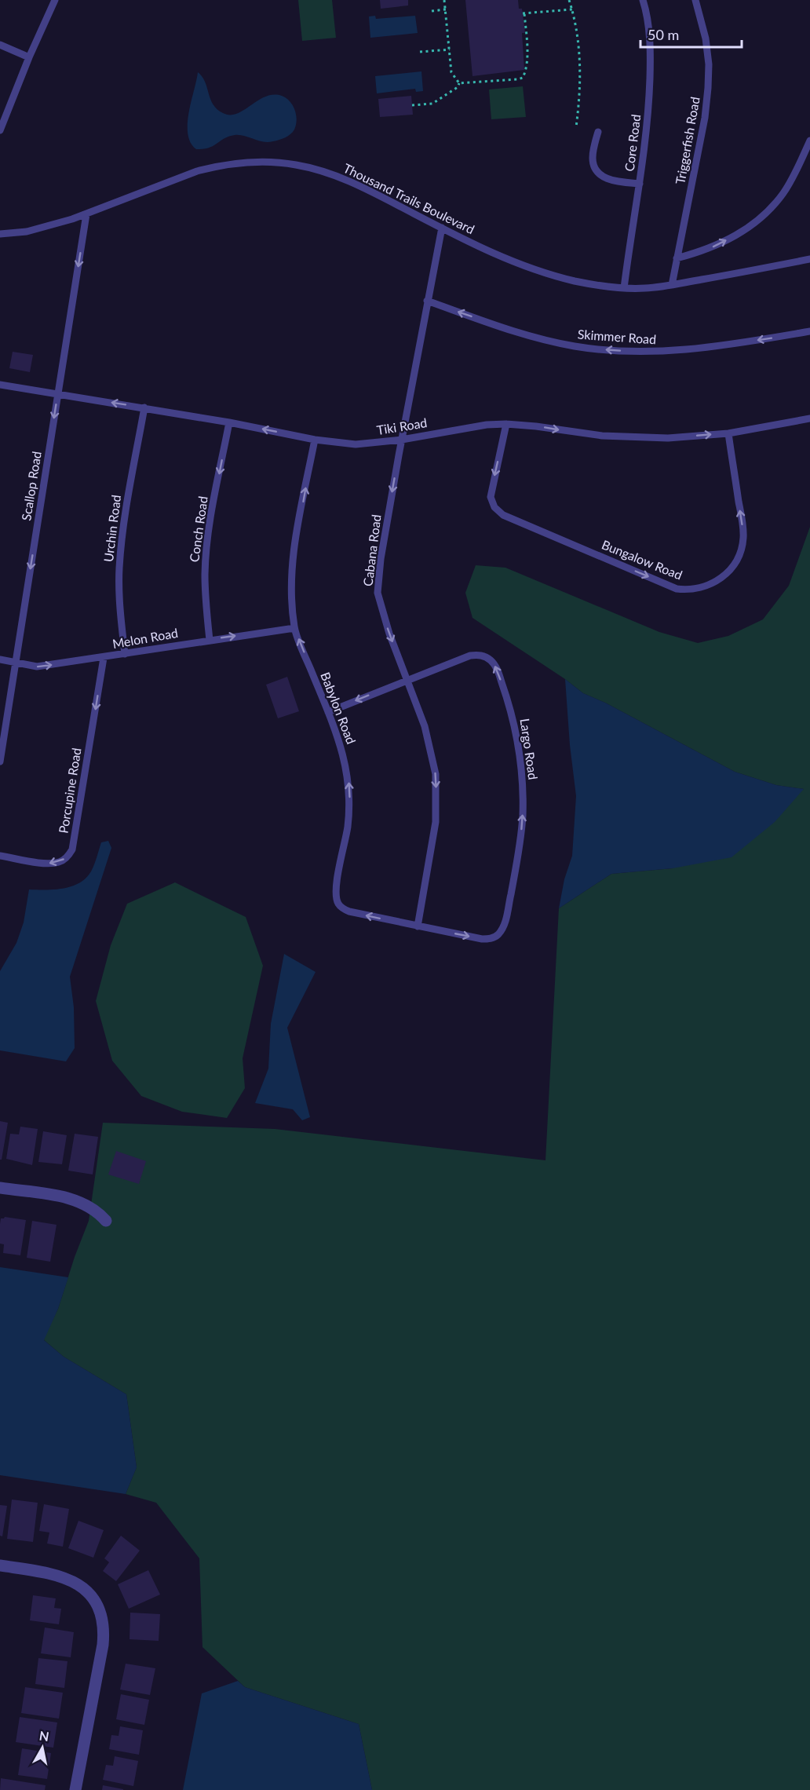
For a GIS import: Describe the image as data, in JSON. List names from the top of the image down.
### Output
{
  "streets": {
    "lane": [
      "Triggerfish Road",
      "Core Road",
      "Thousand Trails Boulevard",
      "Skimmer Road",
      "Tiki Road",
      "Scallop Road",
      "Urchin Road",
      "Conch Road",
      "Cabana Road",
      "Bungalow Road",
      "Melon Road",
      "Babylon Road",
      "Largo Road",
      "Porcupine Road"
    ]
  },
  "crossings": [
    ["Triggerfish Road", "Thousand Trails Boulevard"],
    ["Core Road", "Thousand Trails Boulevard"],
    ["Thousand Trails Boulevard", "Scallop Road"],
    ["Thousand Trails Boulevard", "Cabana Road"],
    ["Skimmer Road", "Cabana Road"],
    ["Tiki Road", "Scallop Road"],
    ["Tiki Road", "Urchin Road"],
    ["Tiki Road", "Conch Road"],
    ["Tiki Road", "Cabana Road"],
    ["Tiki Road", "Bungalow Road"],
    ["Tiki Road", "Babylon Road"],
    ["Scallop Road", "Melon Road"],
    ["Urchin Road", "Melon Road"],
    ["Conch Road", "Melon Road"],
    ["Cabana Road", "Babylon Road"],
    ["Cabana Road", "Largo Road"],
    ["Melon Road", "Babylon Road"],
    ["Melon Road", "Porcupine Road"],
    ["Babylon Road", "Largo Road"]
  ],
  "one_way": [
    "Skimmer Road",
    "Scallop Road",
    "Conch Road",
    "Cabana Road",
    "Melon Road",
    "Babylon Road",
    "Porcupine Road"
  ],
  "scale_bar": "50 m",
  "north": "top"
}
